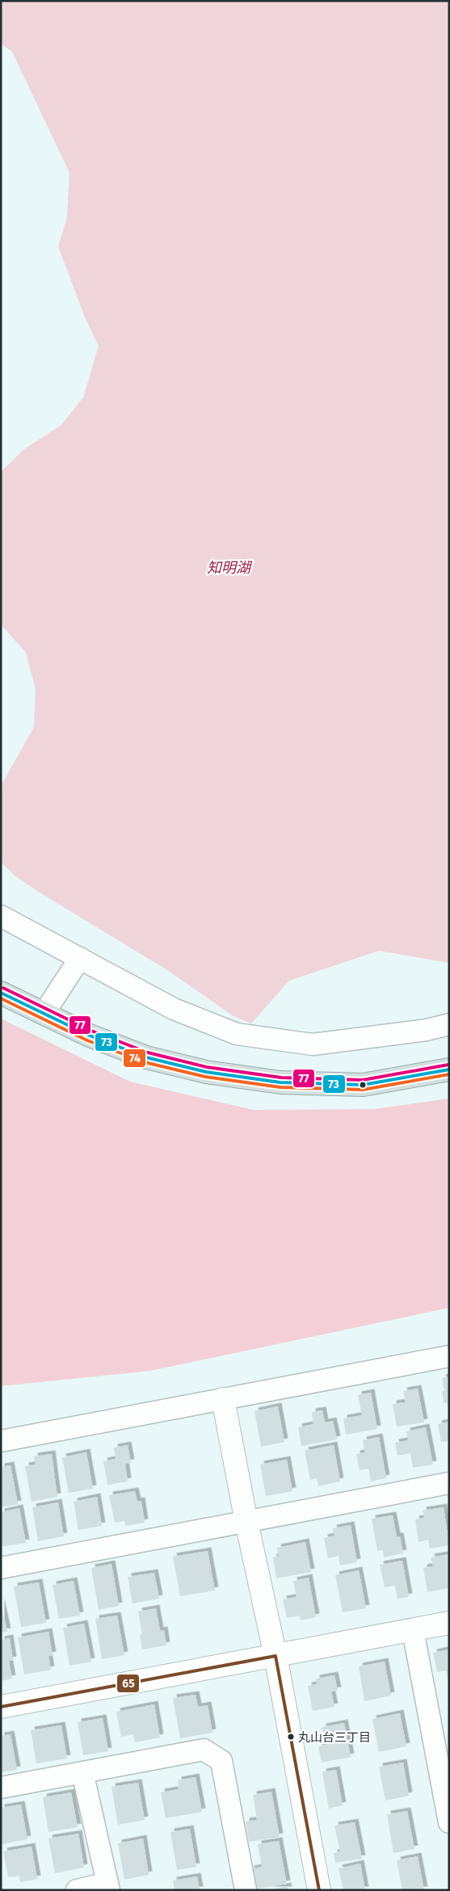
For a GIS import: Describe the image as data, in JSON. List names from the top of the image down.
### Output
{
  "water": ["知明湖"],
  "places": ["丸山台三丁目"],
  "lines": [
    "transit line 77",
    "transit line 73",
    "transit line 74",
    "transit line 65"
  ]
}
